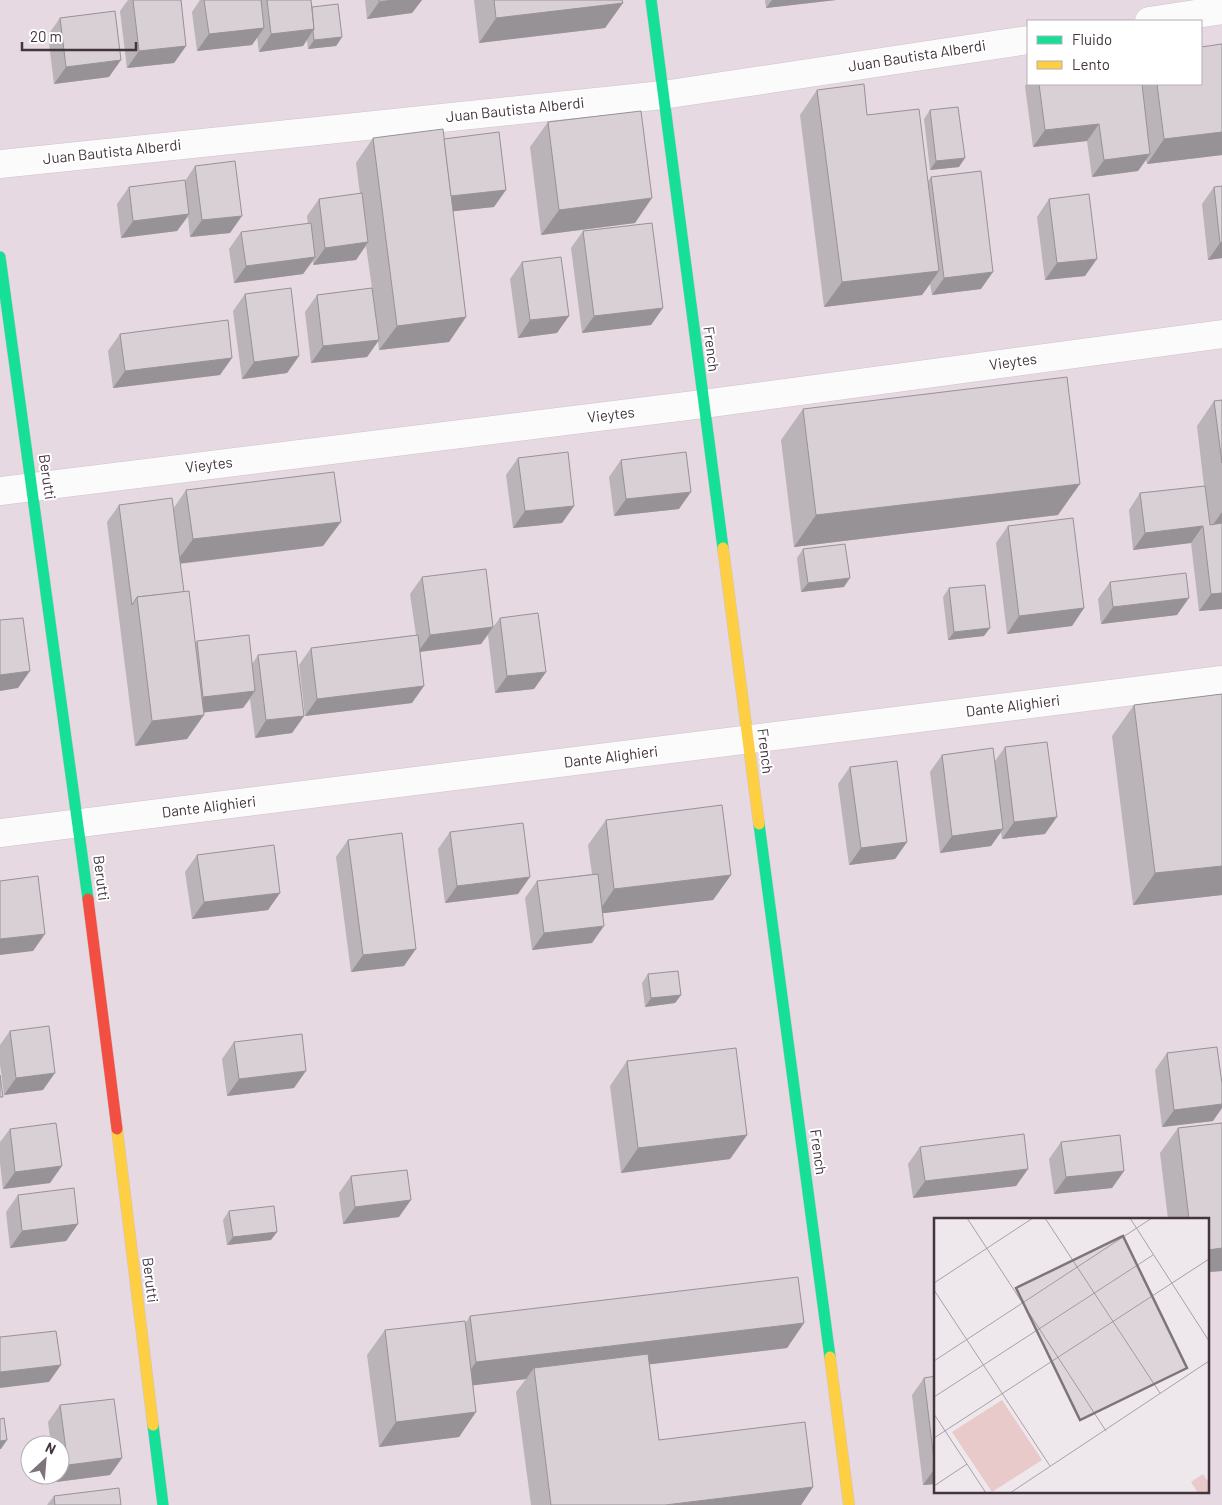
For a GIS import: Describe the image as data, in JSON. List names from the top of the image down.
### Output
{
  "streets": {
    "street": [
      "Juan Bautista Alberdi",
      "French",
      "Vieytes",
      "Berutti",
      "Dante Alighieri"
    ]
  },
  "crossings": [
    ["Juan Bautista Alberdi", "French"],
    ["French", "Vieytes"],
    ["French", "Dante Alighieri"],
    ["Vieytes", "Berutti"],
    ["Berutti", "Dante Alighieri"]
  ],
  "legend": ["Fluido", "Lento"],
  "scale_bar": "20 m",
  "north": "top right"
}
